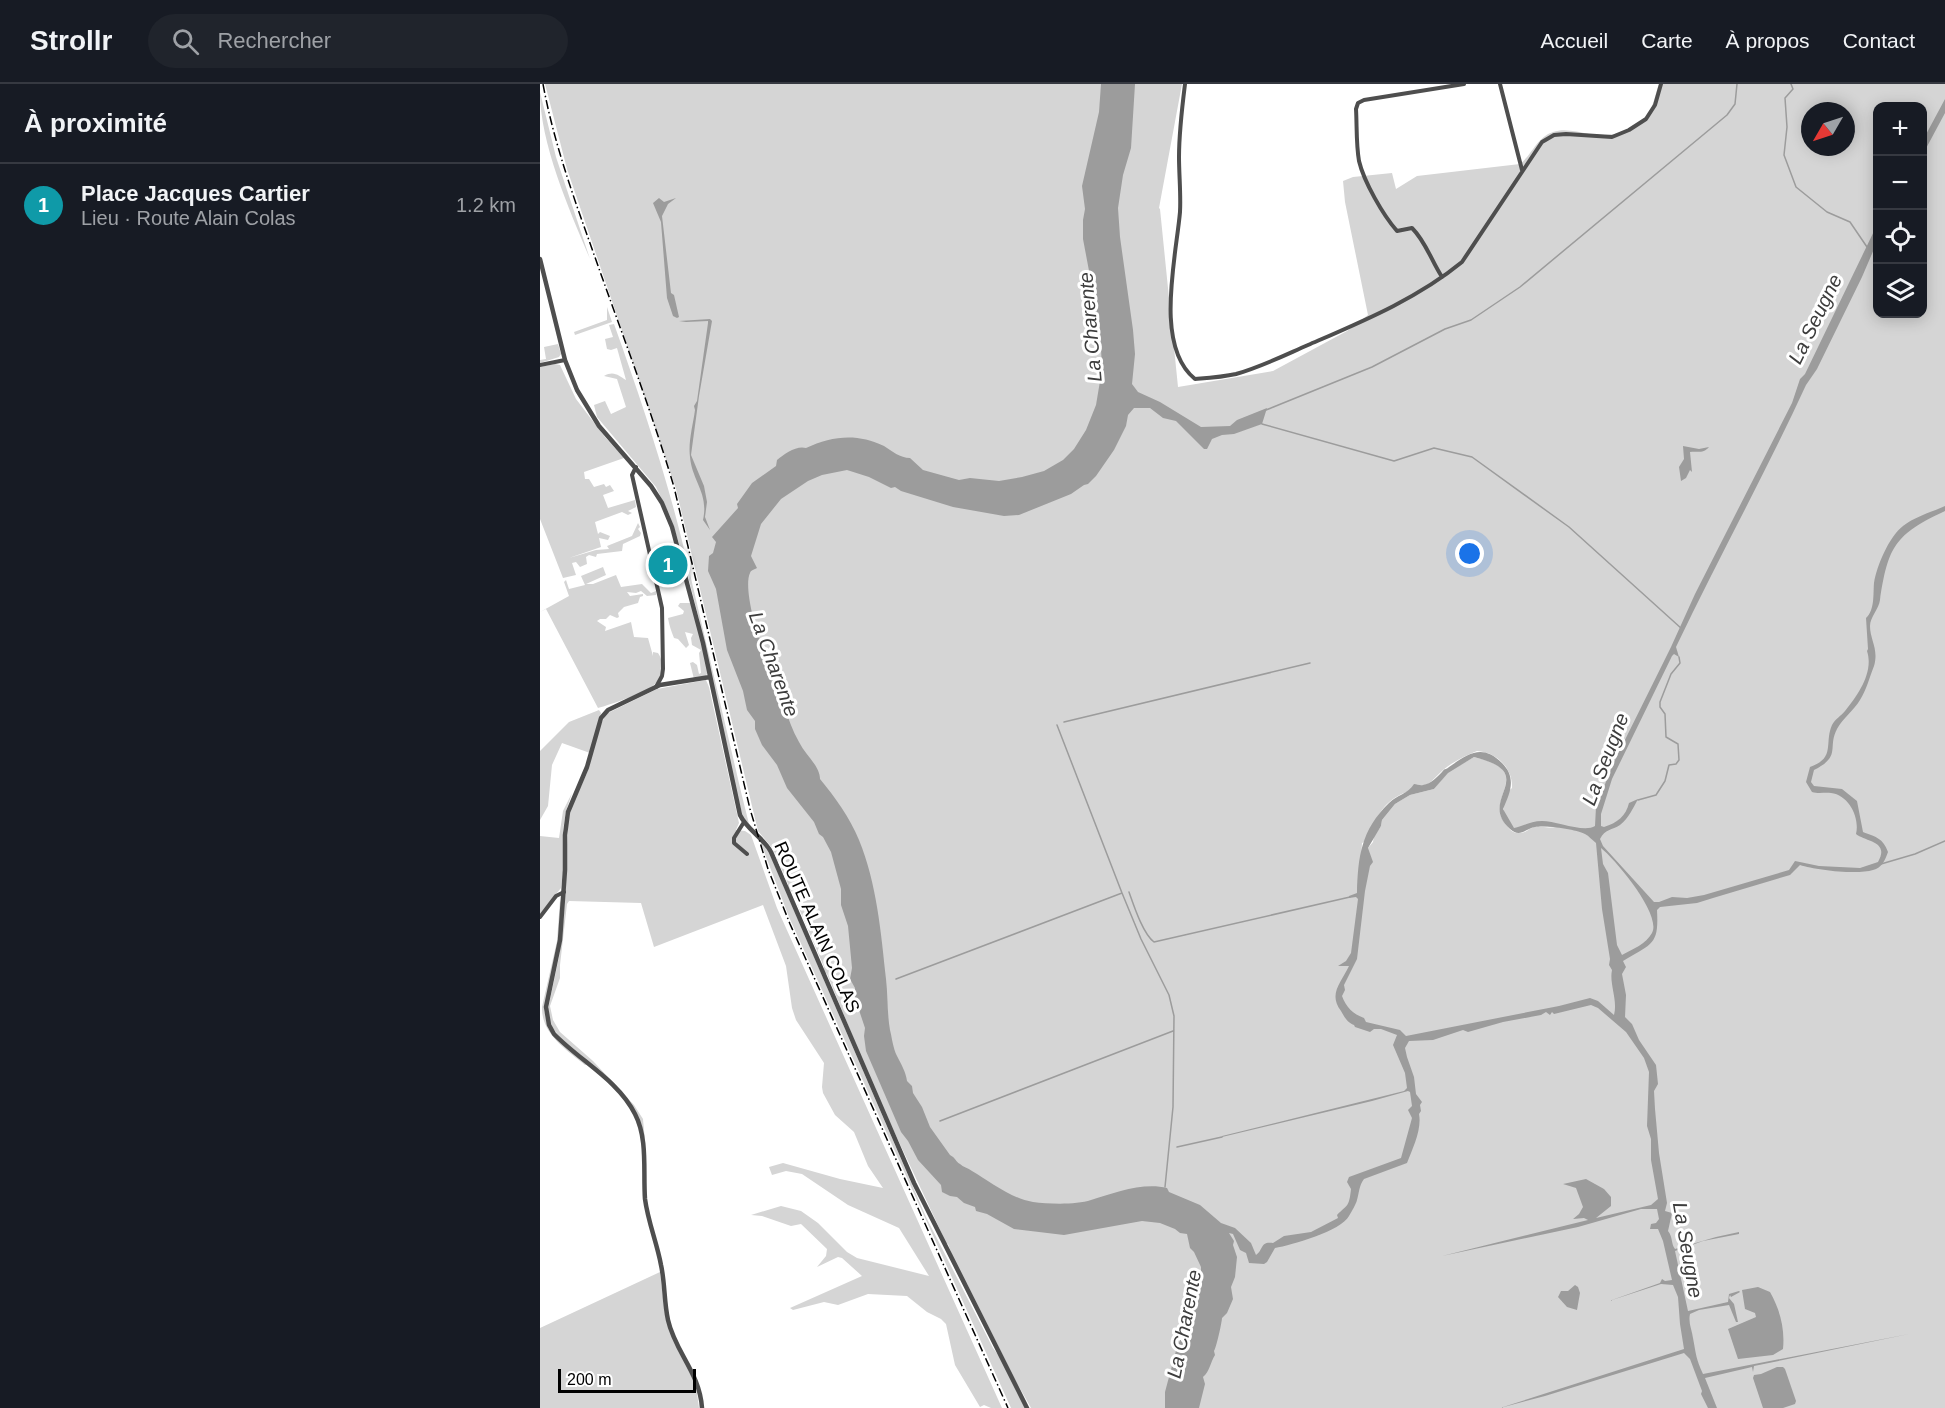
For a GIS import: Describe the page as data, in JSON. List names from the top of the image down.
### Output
{
  "streets": {
    "street": ["ROUTE ALAIN COLAS"]
  },
  "water": ["La Seugne", "La Charente"],
  "scale_bar": "200 m",
  "north": "bottom left",
  "page": {
    "header": "Strollr",
    "search": "Rechercher",
    "nav": [
      "Accueil",
      "Carte",
      "À propos",
      "Contact"
    ],
    "heading": "À proximité",
    "map_buttons": ["+", "−"],
    "list": [
      {
        "mark": "1",
        "name": "Place Jacques Cartier",
        "note": "Lieu · Route Alain Colas",
        "value": "1.2 km"
      }
    ],
    "pins": "1",
    "scale": "200 m"
  }
}
